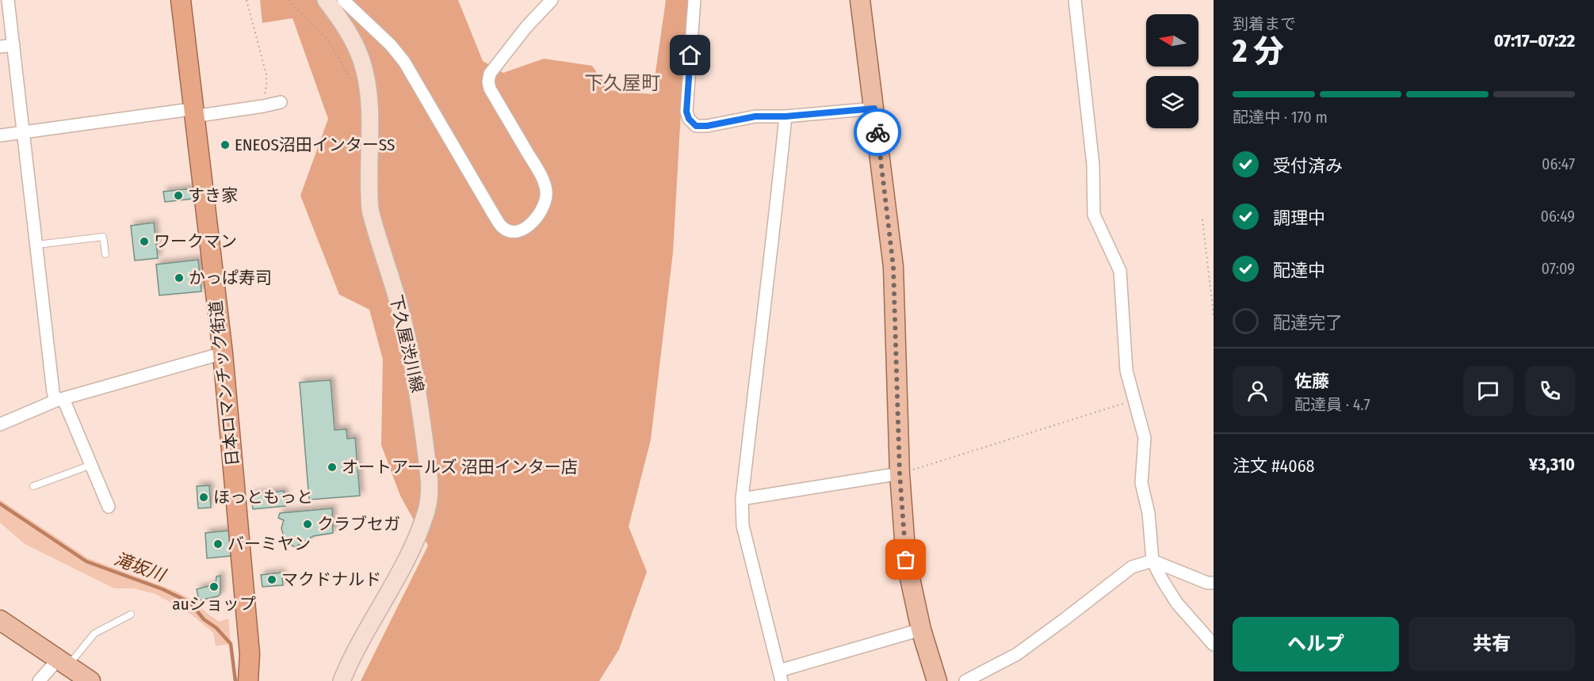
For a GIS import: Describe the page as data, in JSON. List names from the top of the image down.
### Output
{
  "streets": {
    "highway": ["日本ロマンチック街道"],
    "main road": ["下久屋渋川線"]
  },
  "districts": ["下久屋町"],
  "water": ["滝坂川"],
  "places": [
    "ENEOS沼田インターSS",
    "すき家",
    "ワークマン",
    "かっぱ寿司",
    "オートアールズ 沼田インター店",
    "ほっともっと",
    "クラブセガ",
    "バーミヤン",
    "マクドナルド",
    "auショップ"
  ],
  "north": "left",
  "page": {
    "heading": ["2 分", "到着まで", "07:17–07:22"],
    "panel": [
      "佐藤",
      "配達員 · 4.7",
      "注文 #4068",
      "¥3,310"
    ],
    "bar": "配達中 · 170 m",
    "list": [
      ["受付済み", "06:47"],
      ["調理中", "06:49"],
      ["配達中", "07:09"],
      "配達完了"
    ],
    "buttons": ["ヘルプ", "共有"]
  }
}
